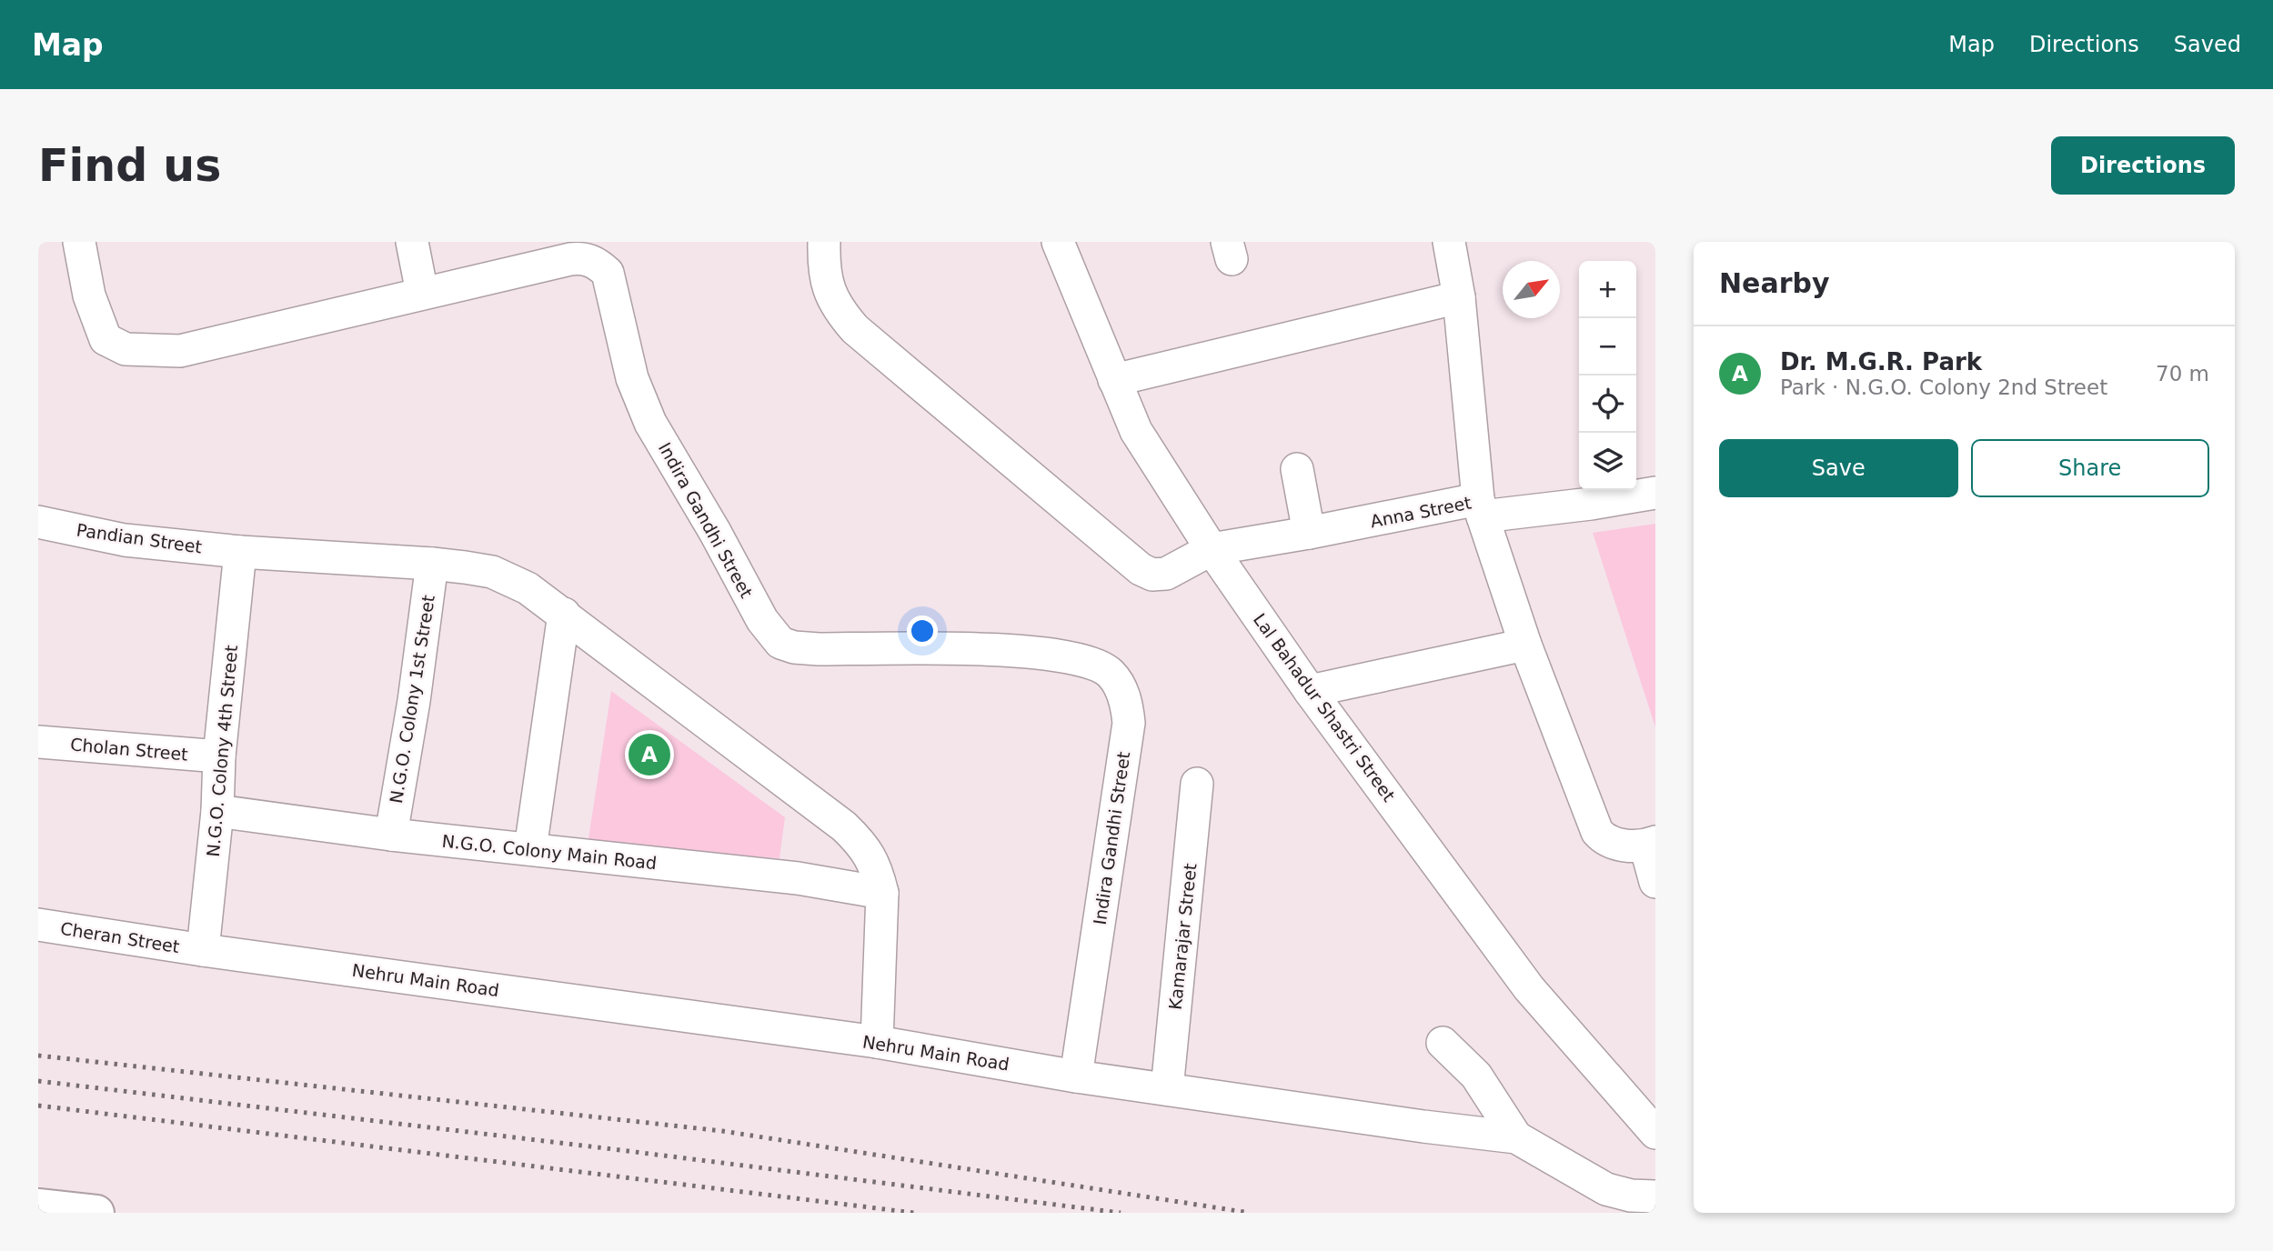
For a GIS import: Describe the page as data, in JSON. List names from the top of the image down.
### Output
{
  "streets": {
    "street": [
      "Anna Street",
      "Indira Gandhi Street",
      "Pandian Street",
      "N.G.O. Colony 1st Street",
      "Lal Bahadur Shastri Street",
      "Cholan Street",
      "N.G.O. Colony 4th Street",
      "N.G.O. Colony Main Road",
      "Kamarajar Street",
      "Cheran Street",
      "Nehru Main Road"
    ]
  },
  "crossings": [
    ["Anna Street", "Lal Bahadur Shastri Street"],
    ["Indira Gandhi Street", "Nehru Main Road"],
    ["Pandian Street", "N.G.O. Colony 1st Street"],
    ["Pandian Street", "N.G.O. Colony 4th Street"],
    ["Pandian Street", "N.G.O. Colony Main Road"],
    ["Pandian Street", "Nehru Main Road"],
    ["N.G.O. Colony 1st Street", "N.G.O. Colony Main Road"],
    ["Cholan Street", "N.G.O. Colony 4th Street"],
    ["N.G.O. Colony 4th Street", "N.G.O. Colony Main Road"],
    ["N.G.O. Colony 4th Street", "Cheran Street"],
    ["N.G.O. Colony 4th Street", "Nehru Main Road"],
    ["Kamarajar Street", "Nehru Main Road"],
    ["Cheran Street", "Nehru Main Road"]
  ],
  "north": "top right",
  "page": {
    "header": "Map",
    "nav": ["Map", "Directions", "Saved"],
    "buttons": [
      "Directions",
      ["Save", "Share"]
    ],
    "title": "Find us",
    "heading": "Nearby",
    "map_buttons": ["+", "−"],
    "list": [
      {
        "mark": "A",
        "name": "Dr. M.G.R. Park",
        "note": "Park · N.G.O. Colony 2nd Street",
        "value": "70 m"
      }
    ],
    "pins": "A"
  }
}
